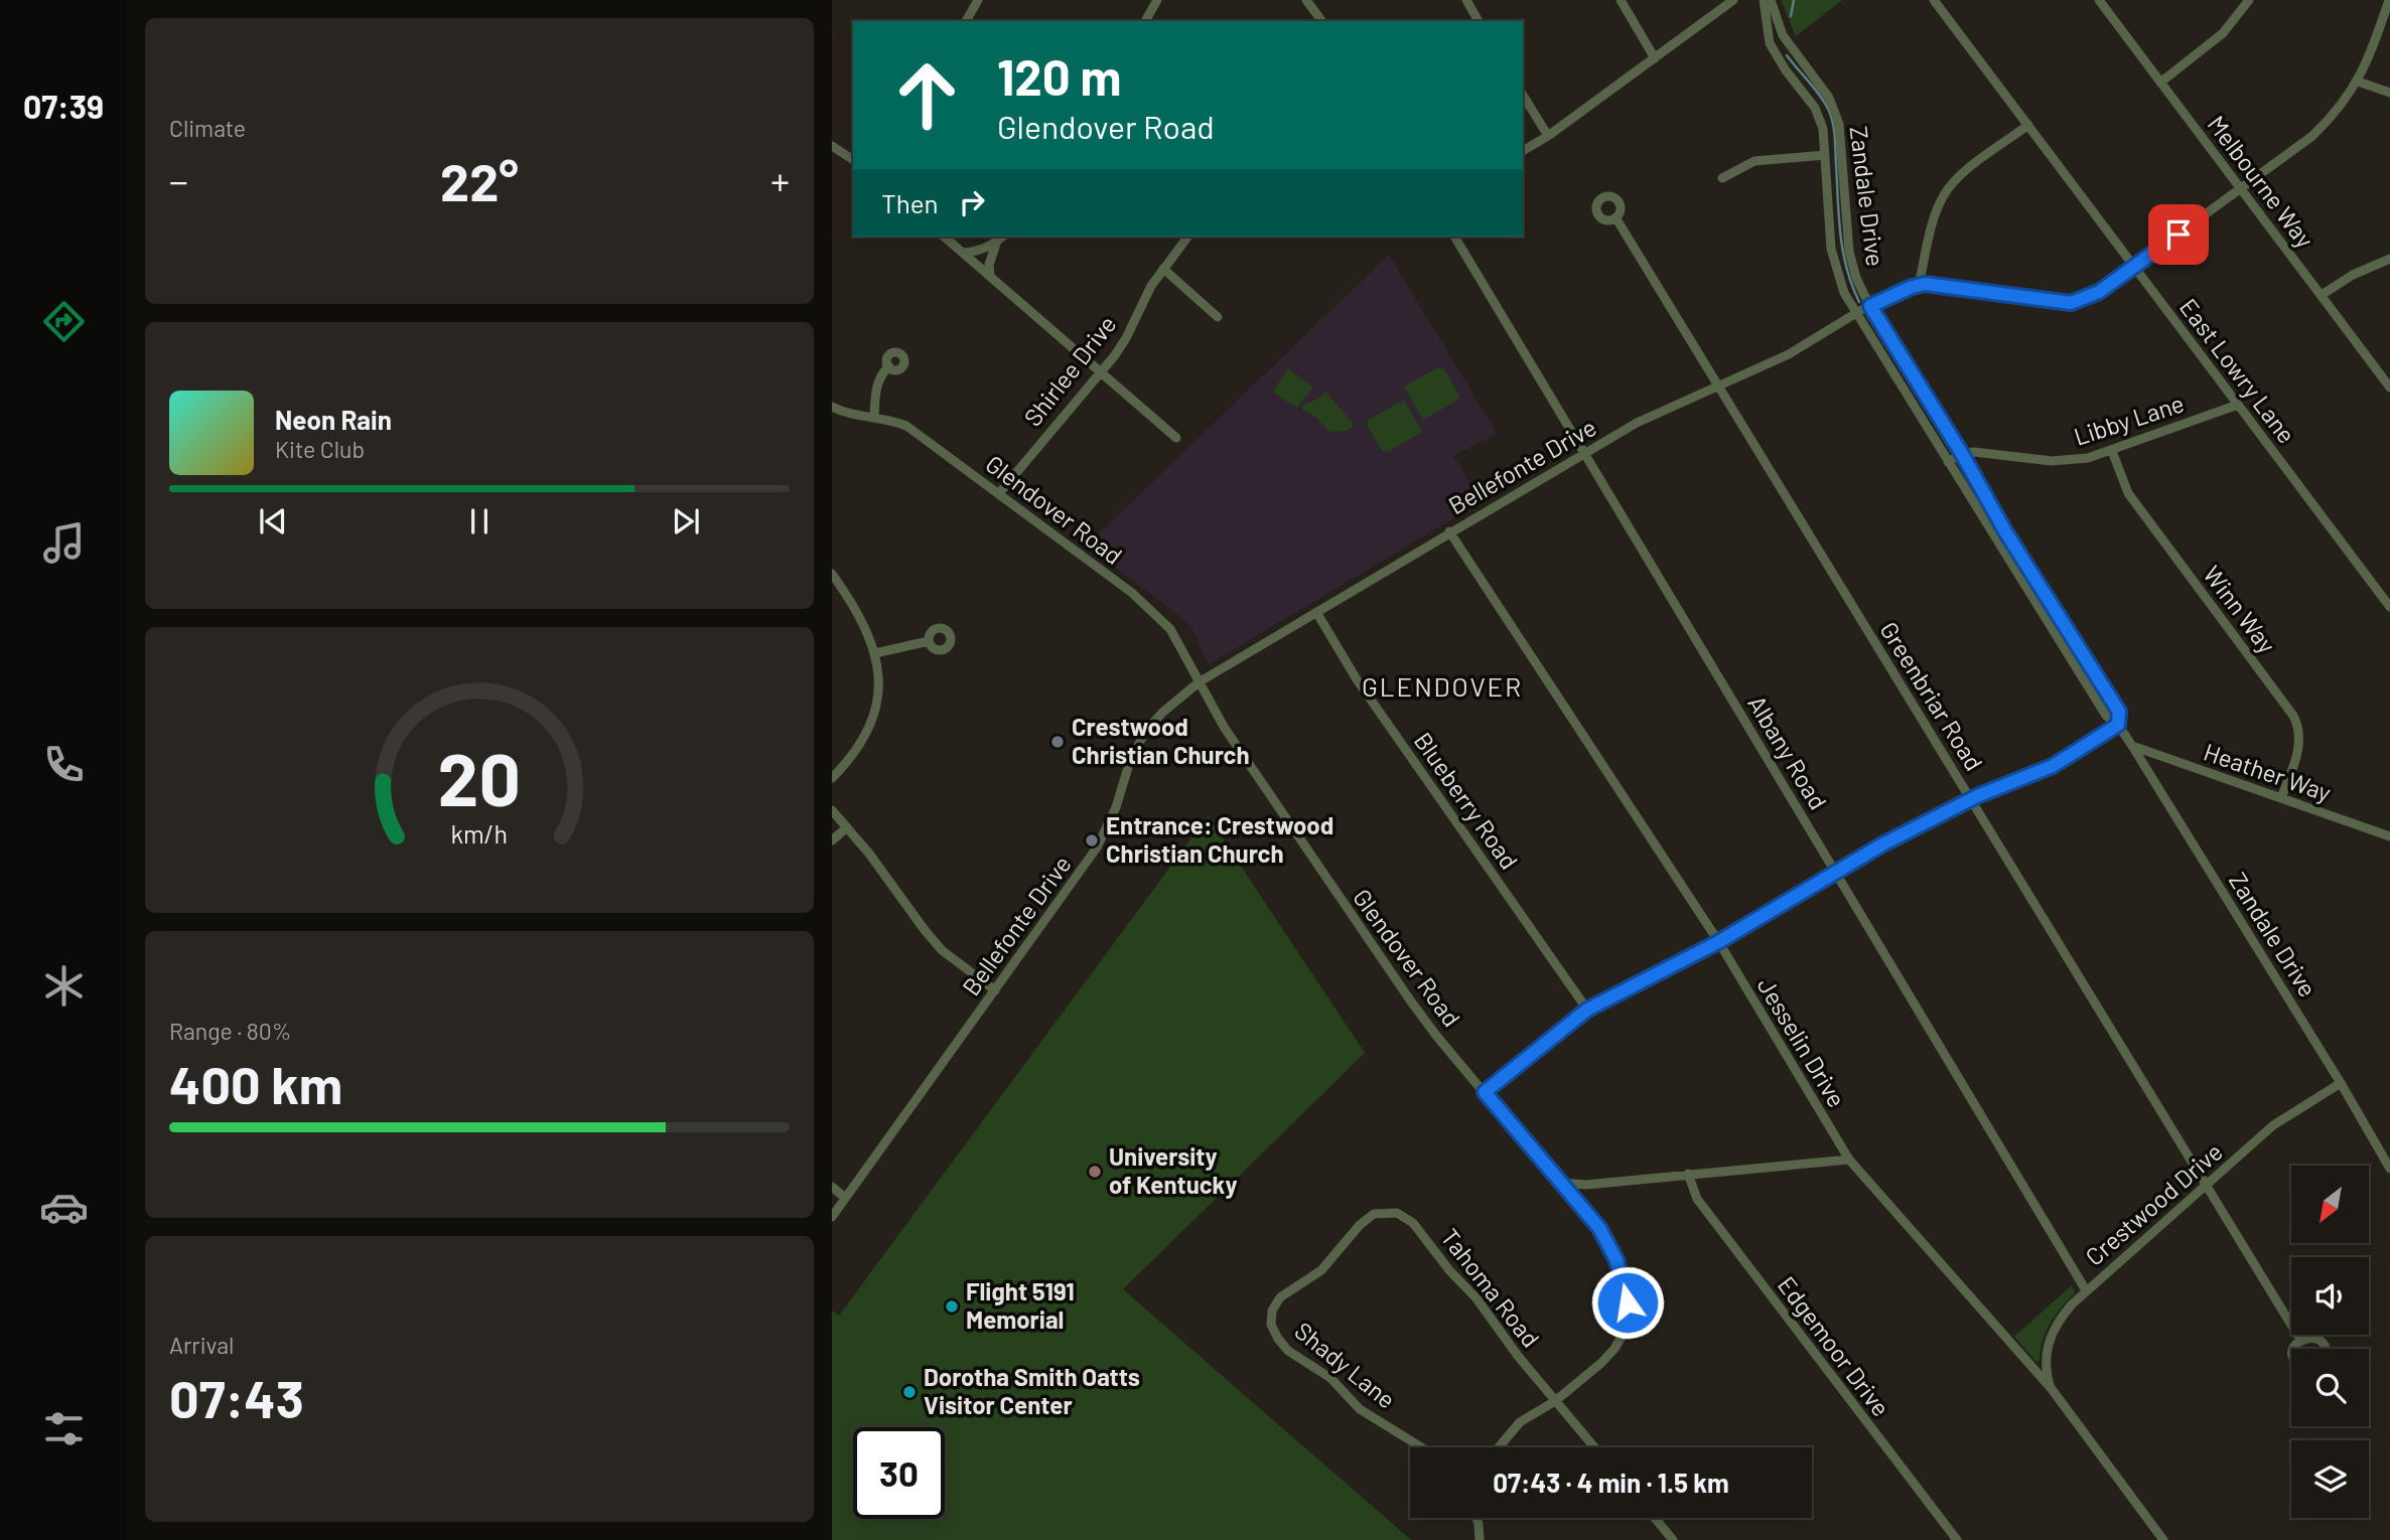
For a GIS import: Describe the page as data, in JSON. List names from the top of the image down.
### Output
{
  "streets": {
    "street": [
      "Melbourne Way",
      "Zandale Drive",
      "Shirlee Drive",
      "East Lowry Lane",
      "Libby Lane",
      "Bellefonte Drive",
      "Glendover Road",
      "Winn Way",
      "Greenbriar Road",
      "Albany Road",
      "Heather Way",
      "Blueberry Road",
      "Jesselin Drive",
      "Crestwood Drive",
      "Tahoma Road",
      "Edgemoor Drive",
      "Shady Lane"
    ]
  },
  "crossings": [
    ["Zandale Drive", "Libby Lane"],
    ["Zandale Drive", "Bellefonte Drive"],
    ["Zandale Drive", "Heather Way"],
    ["Zandale Drive", "Crestwood Drive"],
    ["Shirlee Drive", "Glendover Road"],
    ["East Lowry Lane", "Libby Lane"],
    ["Libby Lane", "Winn Way"],
    ["Bellefonte Drive", "Glendover Road"],
    ["Bellefonte Drive", "Greenbriar Road"],
    ["Bellefonte Drive", "Albany Road"],
    ["Bellefonte Drive", "Blueberry Road"],
    ["Bellefonte Drive", "Jesselin Drive"],
    ["Glendover Road", "Tahoma Road"],
    ["Winn Way", "Heather Way"],
    ["Greenbriar Road", "Crestwood Drive"],
    ["Albany Road", "Crestwood Drive"],
    ["Jesselin Drive", "Crestwood Drive"],
    ["Tahoma Road", "Shady Lane"]
  ],
  "districts": ["GLENDOVER"],
  "places": [
    "Crestwood Christian Church",
    "Entrance: Crestwood Christian Church",
    "University of Kentucky",
    "Flight 5191 Memorial",
    "Dorotha Smith Oatts Visitor Center"
  ],
  "north": "bottom left",
  "page": {
    "tabs": "07:39",
    "tile": [
      "Climate",
      ["Range · 80%", "400 km"],
      ["Arrival", "07:43"]
    ],
    "turn": ["120 m", "Glendover Road"],
    "heat": ["−", "22°", "+"],
    "then": "Then",
    "song": ["Neon Rain", "Kite Club"],
    "limit": "30",
    "trip": "07:43 · 4 min · 1.5 km",
    "gauge": ["20", "km/h"]
  }
}
